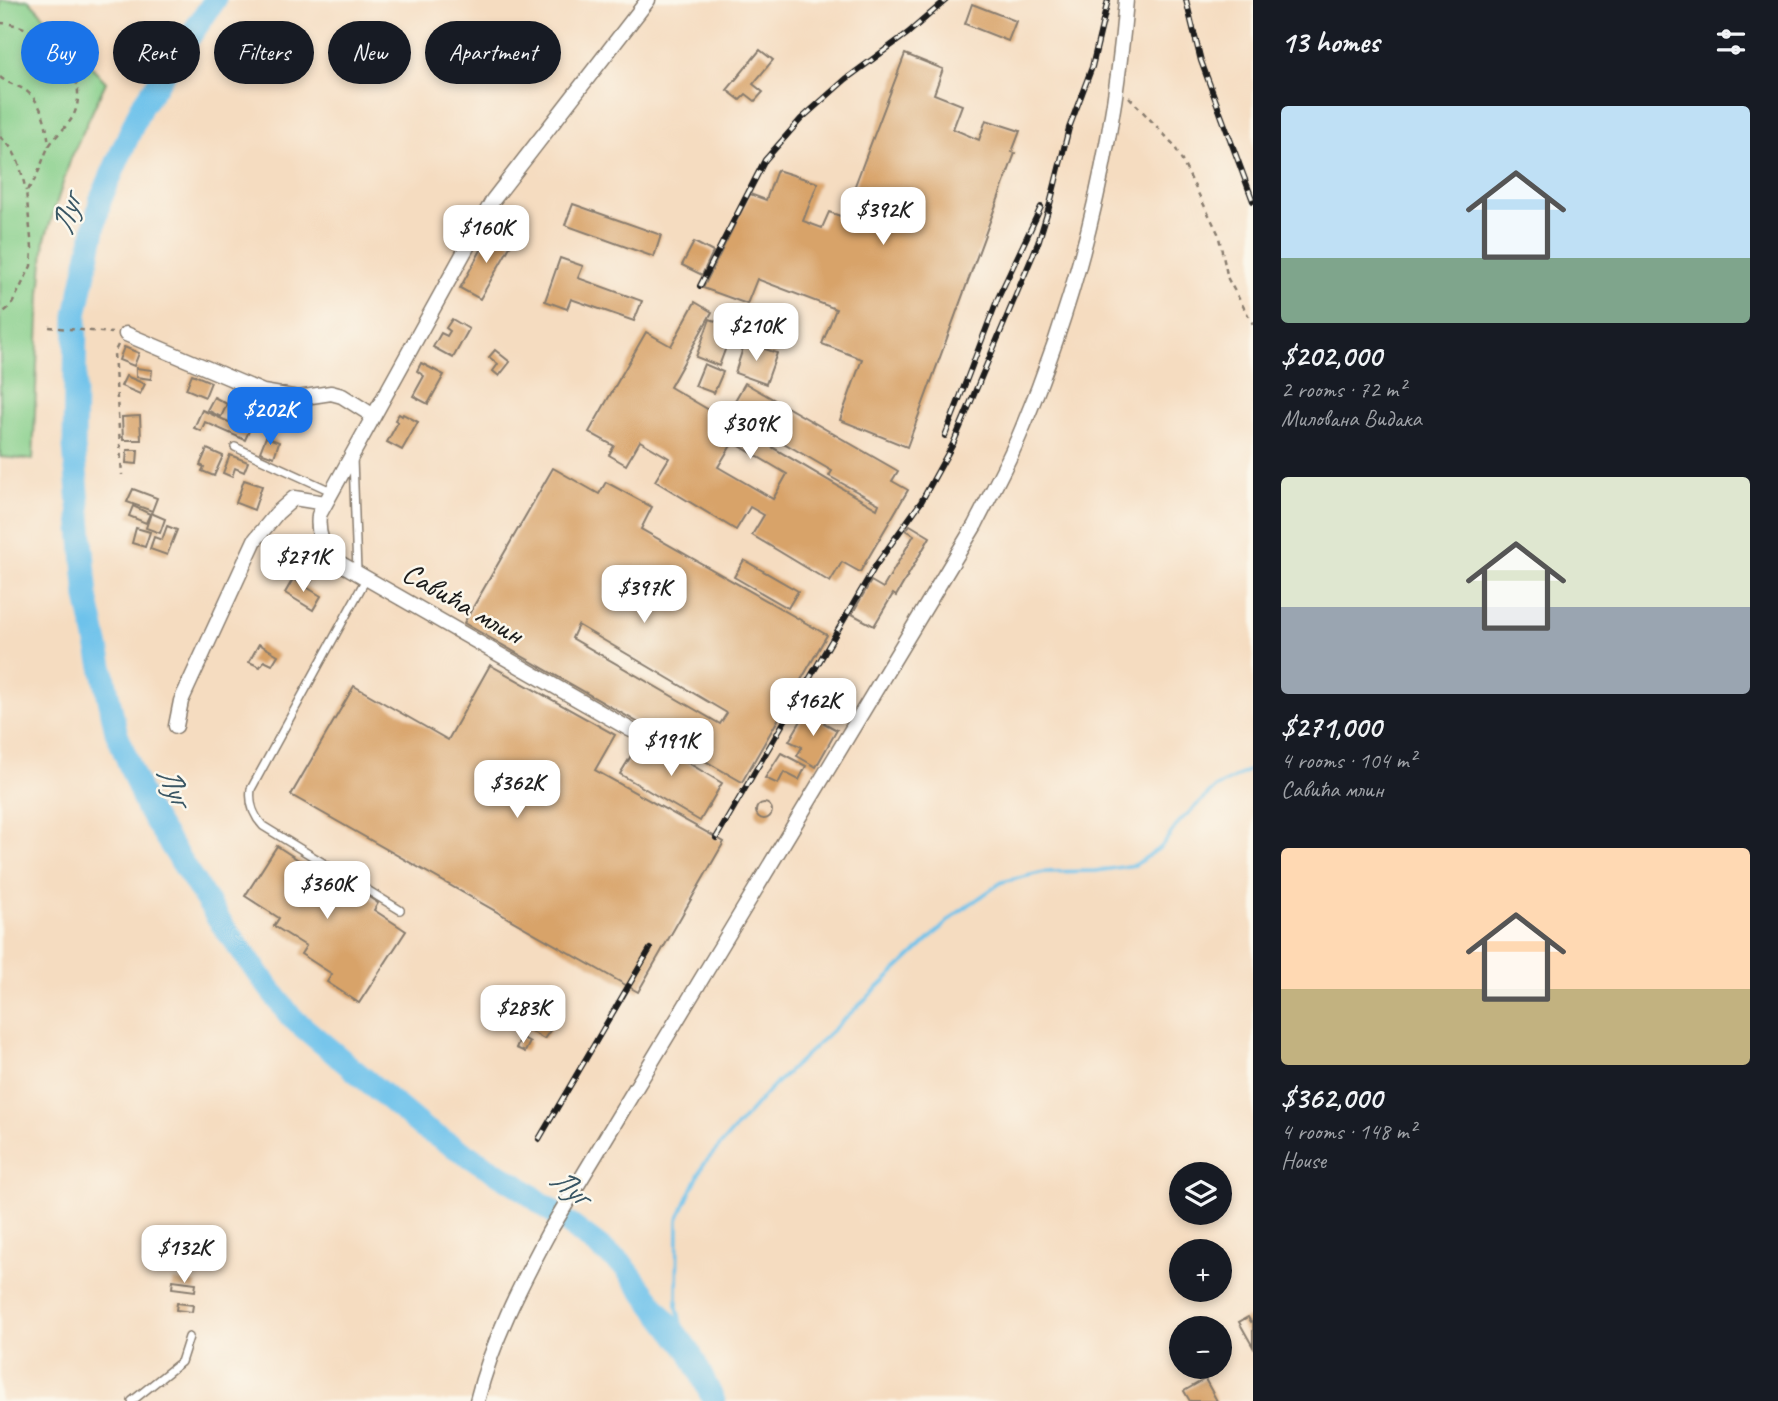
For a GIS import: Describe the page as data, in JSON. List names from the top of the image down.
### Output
{
  "streets": {
    "street": ["Савића млин"]
  },
  "water": ["Луг"],
  "page": {
    "heading": "13 homes",
    "chip": [
      "Buy",
      "Rent",
      "Filters",
      "New",
      "Apartment"
    ],
    "list": [
      {
        "name": "$202,000",
        "note": "2 rooms · 72 m² · Милована Видака"
      },
      {
        "name": "$271,000",
        "note": "4 rooms · 104 m² · Савића млин"
      },
      {
        "name": "$362,000",
        "note": "4 rooms · 148 m² · House"
      }
    ],
    "price": [
      "$392K",
      "$160K",
      "$210K",
      "$202K",
      "$309K",
      "$271K",
      "$397K",
      "$162K",
      "$191K",
      "$362K",
      "$360K",
      "$283K",
      "$132K"
    ],
    "map_buttons": ["+", "−"]
  }
}
